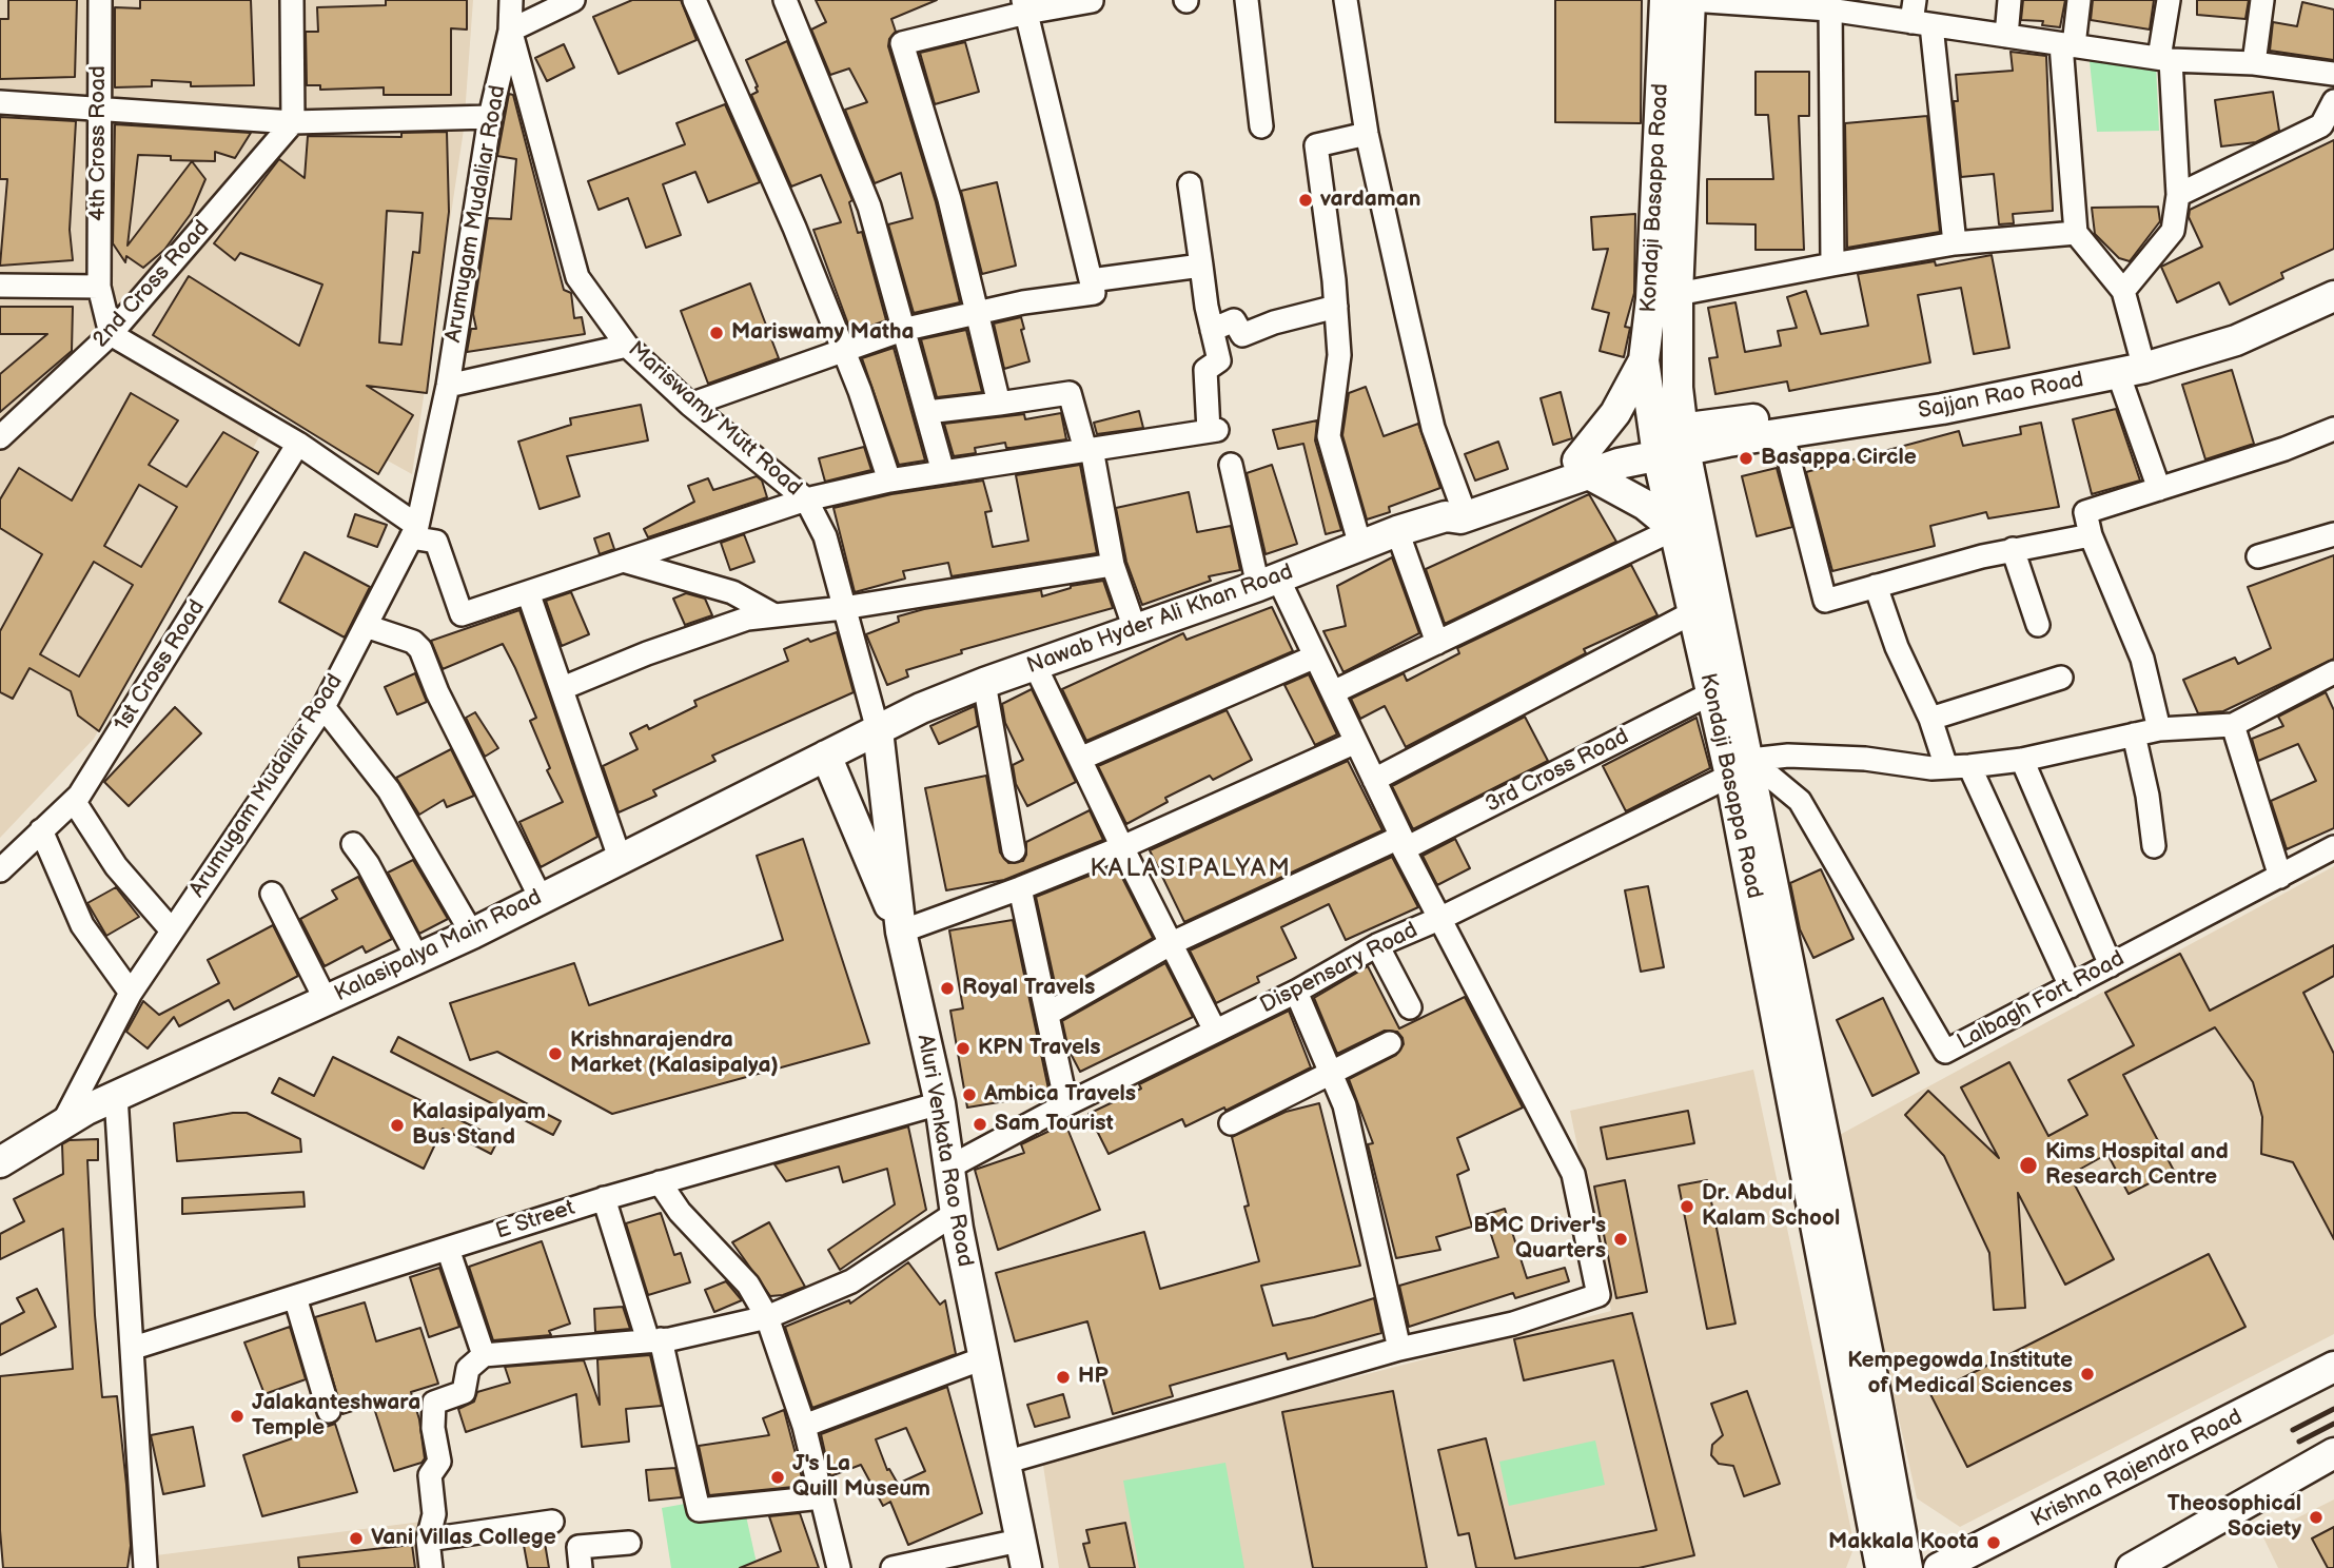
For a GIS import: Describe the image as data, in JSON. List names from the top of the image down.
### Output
{
  "streets": {
    "main road": [
      "Kondaji Basappa Road",
      "Sajjan Rao Road",
      "Nawab Hyder Ali Khan Road",
      "Kalasipalya Main Road",
      "Aluri Venkata Rao Road",
      "Krishna Rajendra Road"
    ],
    "street": [
      "4th Cross Road",
      "Arumugam Mudaliar Road",
      "2nd Cross Road",
      "Mariswamy Mutt Road",
      "1st Cross Road",
      "3rd Cross Road",
      "Dispensary Road",
      "Lalbagh Fort Road",
      "E Street"
    ]
  },
  "crossings": [
    ["4th Cross Road", "2nd Cross Road"],
    ["Kondaji Basappa Road", "Sajjan Rao Road"],
    ["Kondaji Basappa Road", "Nawab Hyder Ali Khan Road"],
    ["Kondaji Basappa Road", "3rd Cross Road"],
    ["Kondaji Basappa Road", "Dispensary Road"],
    ["Kondaji Basappa Road", "Lalbagh Fort Road"],
    ["Arumugam Mudaliar Road", "Mariswamy Mutt Road"],
    ["Arumugam Mudaliar Road", "Kalasipalya Main Road"],
    ["Sajjan Rao Road", "Nawab Hyder Ali Khan Road"],
    ["Mariswamy Mutt Road", "Nawab Hyder Ali Khan Road"],
    ["Mariswamy Mutt Road", "Kalasipalya Main Road"],
    ["Mariswamy Mutt Road", "Aluri Venkata Rao Road"],
    ["Nawab Hyder Ali Khan Road", "Kalasipalya Main Road"],
    ["Nawab Hyder Ali Khan Road", "Aluri Venkata Rao Road"],
    ["Kalasipalya Main Road", "Aluri Venkata Rao Road"],
    ["Dispensary Road", "Lalbagh Fort Road"],
    ["Dispensary Road", "Aluri Venkata Rao Road"],
    ["Aluri Venkata Rao Road", "E Street"]
  ],
  "districts": ["KALASIPALYAM"],
  "places": [
    "vardaman",
    "Mariswamy Matha",
    "Basappa Circle",
    "Royal Travels",
    "KPN Travels",
    "Krishnarajendra Market (Kalasipalya)",
    "Ambica Travels",
    "Sam Tourist",
    "Kalasipalyam Bus Stand",
    "Kims Hospital and Research Centre",
    "Dr. Abdul Kalam School",
    "BMC Driver's Quarters",
    "Kempegowda Institute of Medical Sciences",
    "HP",
    "Jalakanteshwara Temple",
    "J's La Quill Museum",
    "Theosophical Society",
    "Vani Villas College",
    "Makkala Koota"
  ]
}
